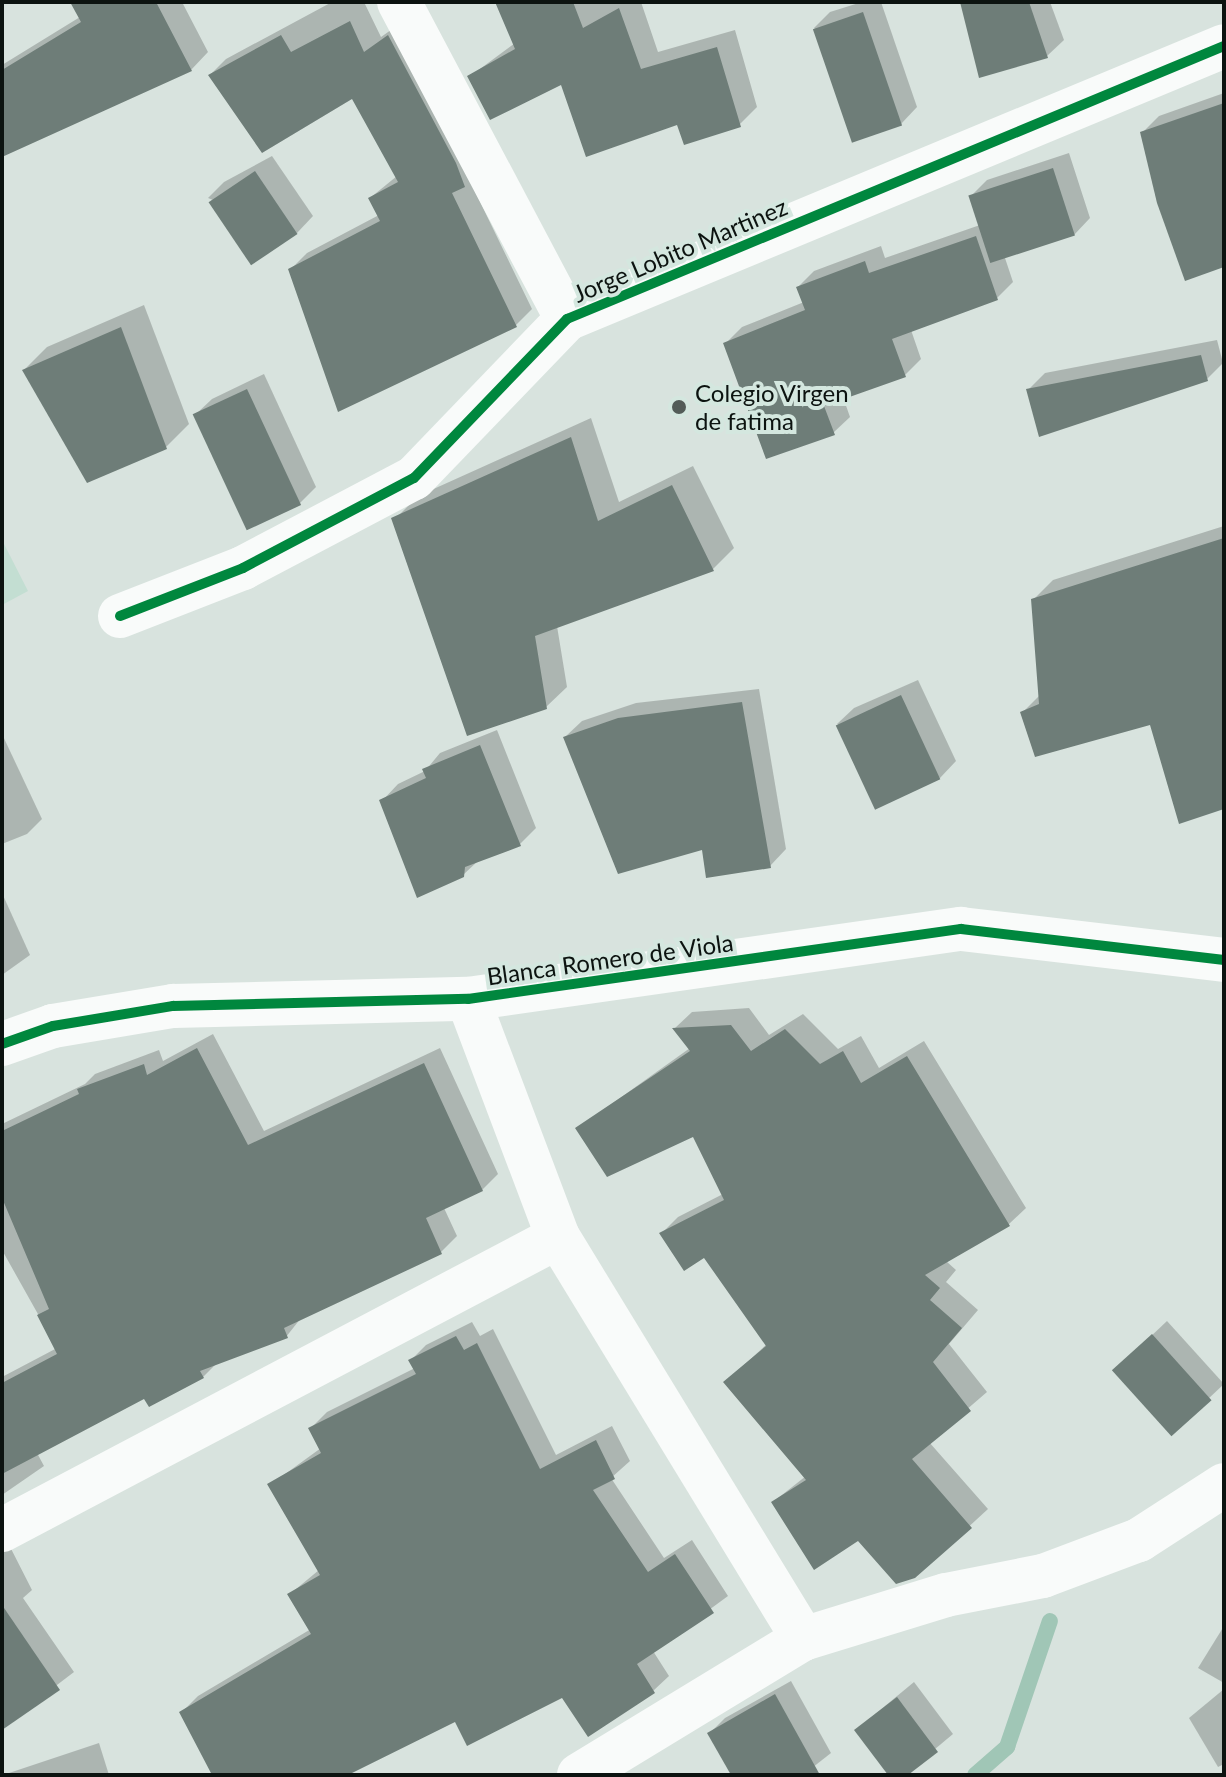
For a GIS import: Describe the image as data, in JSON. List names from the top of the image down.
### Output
{
  "streets": {
    "street": ["Jorge Lobito Martinez", "Blanca Romero de Viola"]
  },
  "places": ["Colegio Virgen de fatima"]
}
